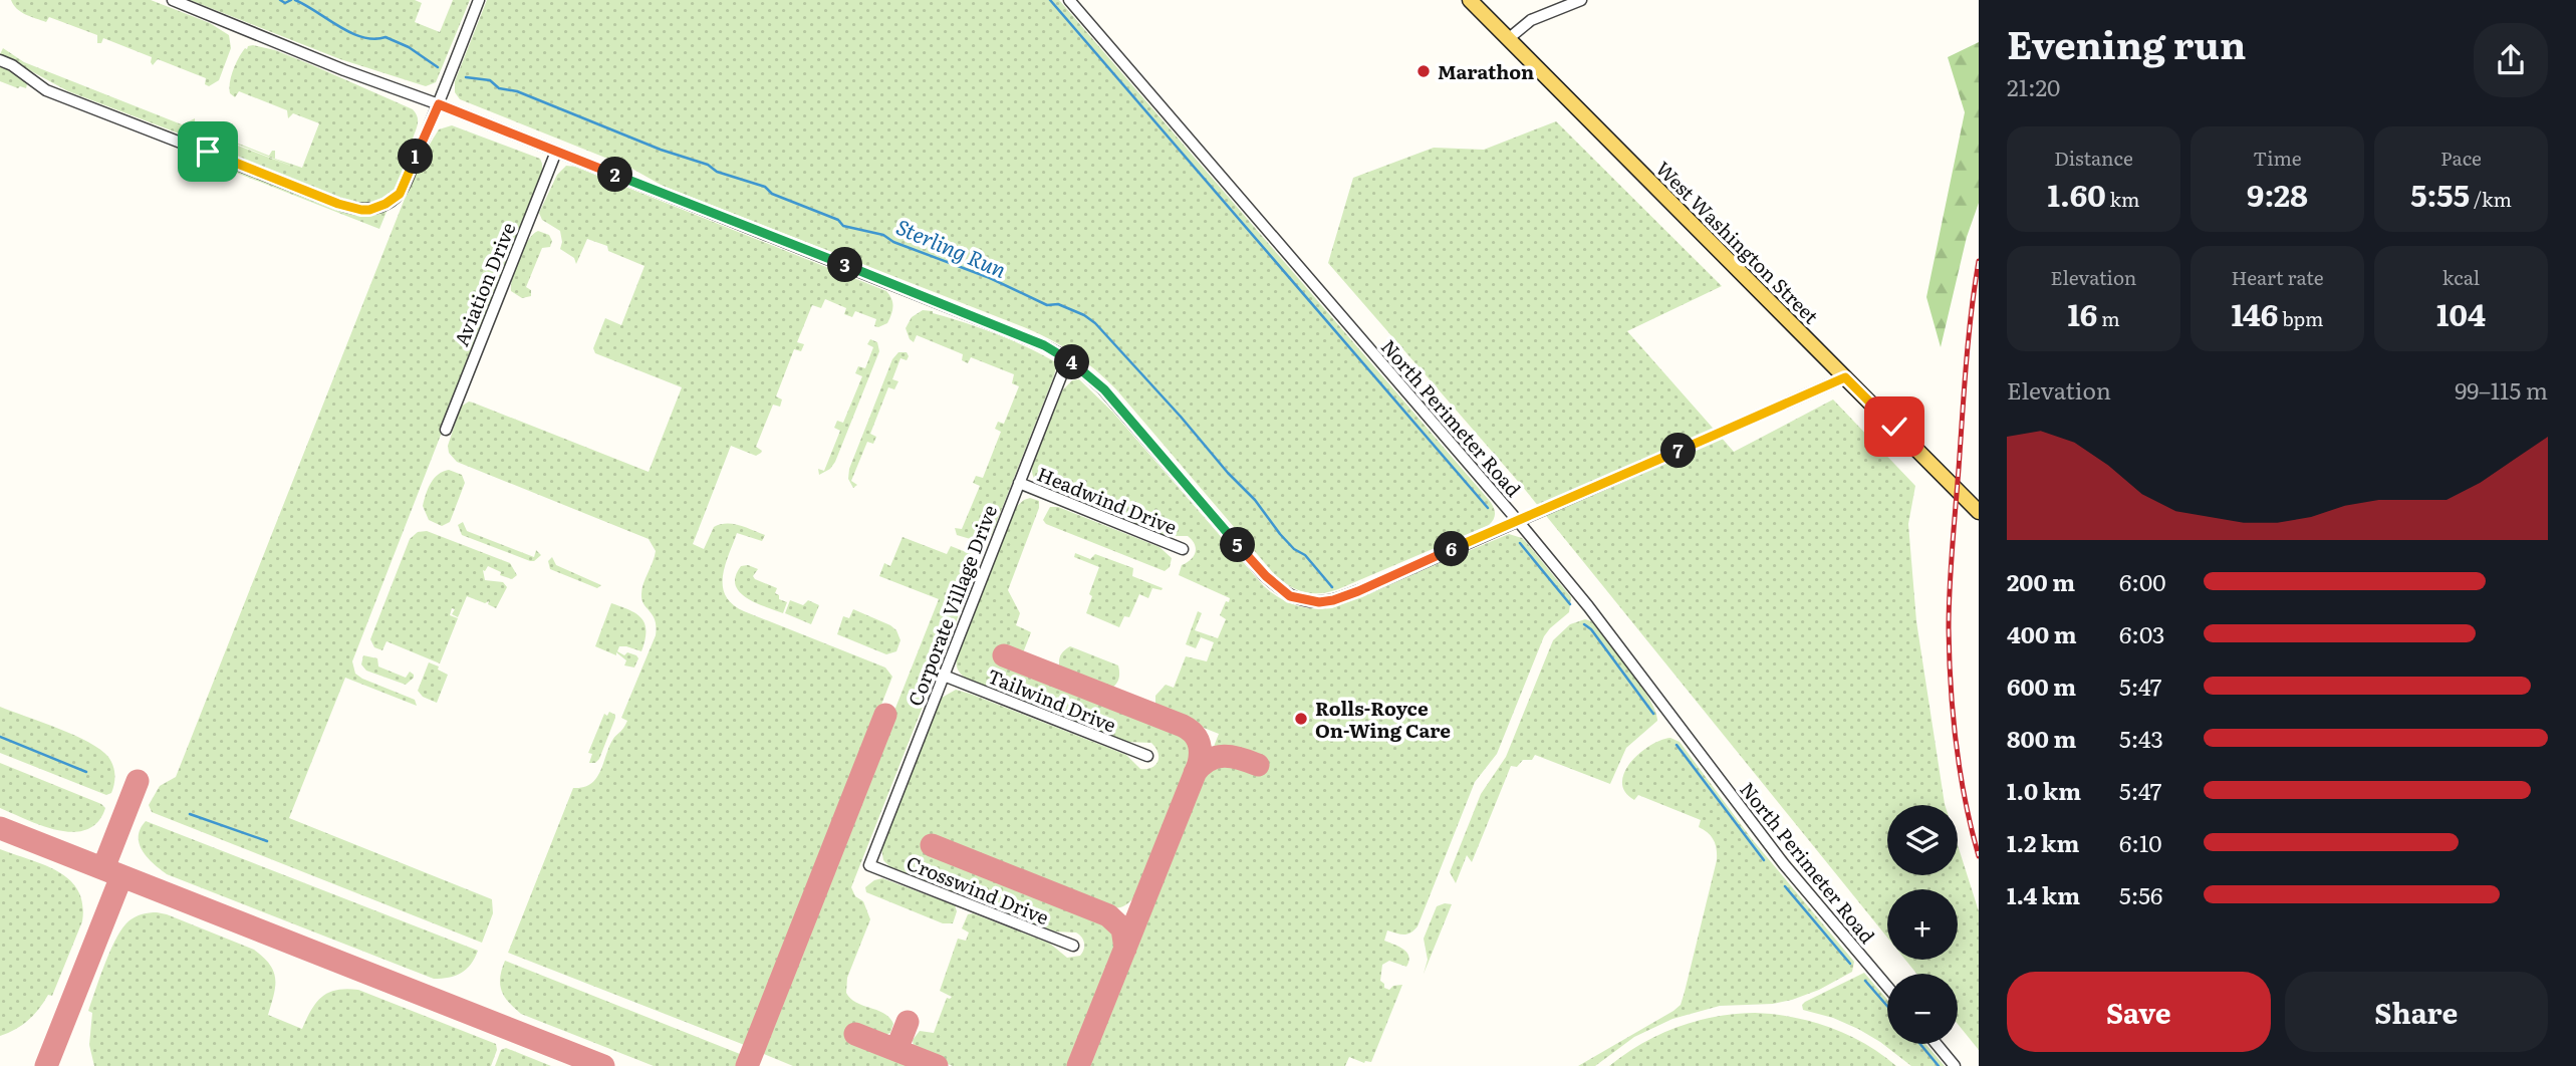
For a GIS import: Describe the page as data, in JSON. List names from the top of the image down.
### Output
{
  "streets": {
    "main road": ["West Washington Street"],
    "street": [
      "Aviation Drive",
      "North Perimeter Road",
      "Headwind Drive",
      "Corporate Village Drive",
      "Tailwind Drive",
      "Crosswind Drive"
    ]
  },
  "crossings": [
    ["Headwind Drive", "Corporate Village Drive"],
    ["Corporate Village Drive", "Tailwind Drive"],
    ["Corporate Village Drive", "Crosswind Drive"]
  ],
  "water": ["Sterling Run"],
  "places": ["Marathon", "Rolls-Royce On-Wing Care"],
  "page": {
    "heading": ["Evening run", "21:20"],
    "stats": [
      ["Distance", "1.60 km"],
      ["Time", "9:28"],
      ["Pace", "5:55 /km"],
      ["Elevation", "16 m"],
      ["Heart rate", "146 bpm"],
      ["kcal", "104"]
    ],
    "pins": [
      "1",
      "2",
      "3",
      "4",
      "7",
      "5",
      "6"
    ],
    "chart": ["Elevation", "99–115 m"],
    "list": [
      {
        "name": "200 m",
        "note": "6:00"
      },
      {
        "name": "400 m",
        "note": "6:03"
      },
      {
        "name": "600 m",
        "note": "5:47"
      },
      {
        "name": "800 m",
        "note": "5:43"
      },
      {
        "name": "1.0 km",
        "note": "5:47"
      },
      {
        "name": "1.2 km",
        "note": "6:10"
      },
      {
        "name": "1.4 km",
        "note": "5:56"
      }
    ],
    "map_buttons": ["+", "−"],
    "buttons": ["Save", "Share"]
  }
}
